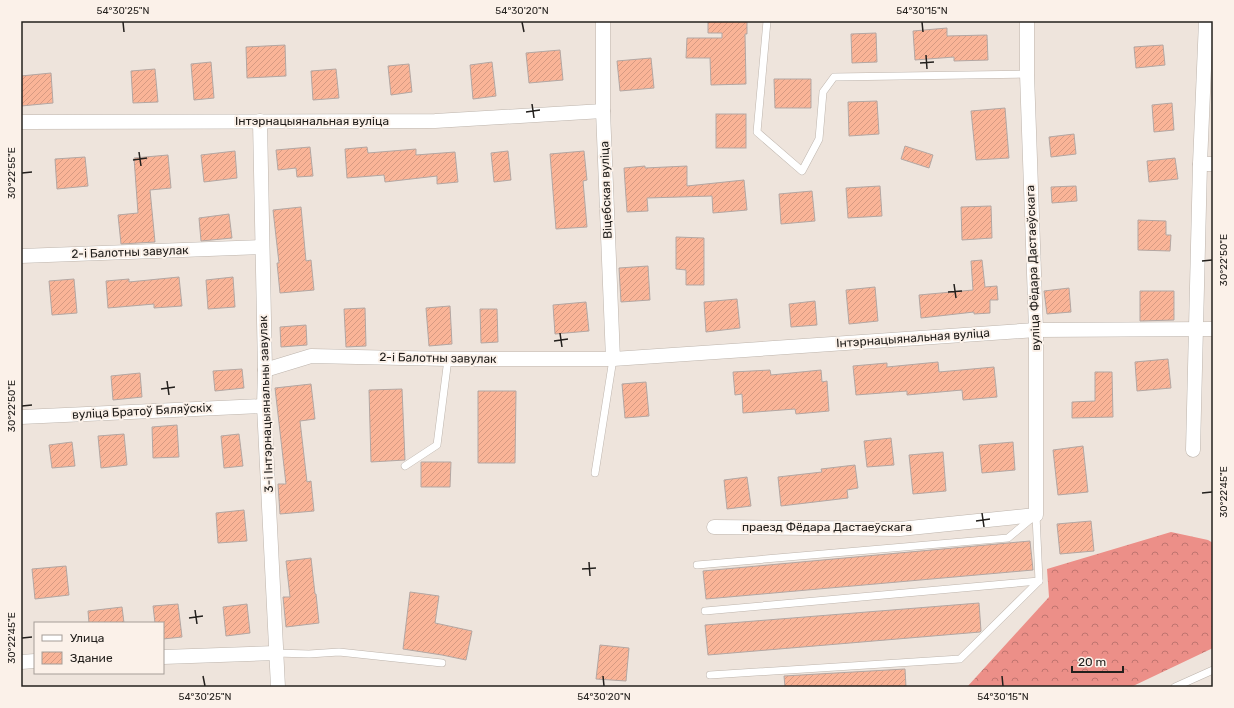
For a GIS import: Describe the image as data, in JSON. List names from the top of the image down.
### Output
{
  "streets": {
    "street": [
      "Інтэрнацыянальная вуліца",
      "Віцебская вуліца",
      "2-і Балотны завулак",
      "вуліца Фёдара Дастаеўскага",
      "3-і Інтэрнацыянальны завулак",
      "вуліца Братоў Бяляўскіх",
      "праезд Фёдара Дастаеўскага"
    ]
  },
  "crossings": [
    ["Інтэрнацыянальная вуліца", "Віцебская вуліца"],
    ["Інтэрнацыянальная вуліца", "2-і Балотны завулак"],
    ["Інтэрнацыянальная вуліца", "вуліца Фёдара Дастаеўскага"],
    ["Інтэрнацыянальная вуліца", "3-і Інтэрнацыянальны завулак"],
    ["Віцебская вуліца", "2-і Балотны завулак"],
    ["2-і Балотны завулак", "3-і Інтэрнацыянальны завулак"],
    ["вуліца Фёдара Дастаеўскага", "праезд Фёдара Дастаеўскага"],
    ["3-і Інтэрнацыянальны завулак", "вуліца Братоў Бяляўскіх"]
  ],
  "legend": ["Улица", "Здание"],
  "scale_bar": "20 m",
  "coordinates": [
    "54°30'25\"N",
    "54°30'20\"N",
    "54°30'15\"N",
    "30°22'55\"E",
    "30°22'50\"E",
    "30°22'45\"E"
  ]
}
